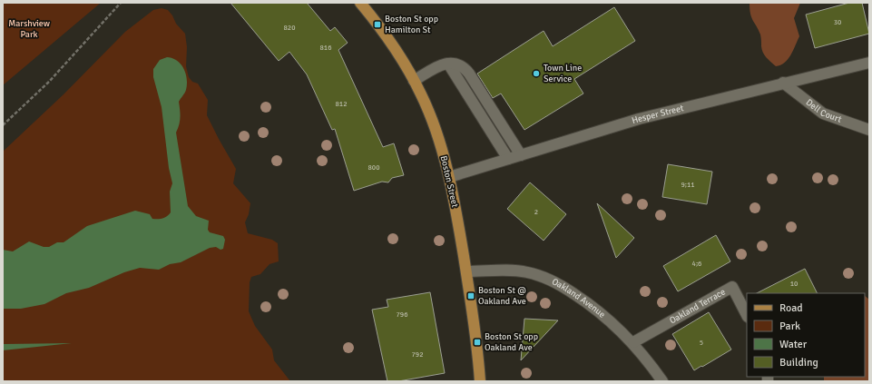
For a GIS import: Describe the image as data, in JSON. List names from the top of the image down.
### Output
{
  "streets": {
    "main road": ["Boston Street"],
    "street": [
      "Dell Court",
      "Hesper Street",
      "Oakland Avenue",
      "Oakland Terrace"
    ]
  },
  "crossings": [
    ["Dell Court", "Hesper Street"],
    ["Hesper Street", "Boston Street"],
    ["Boston Street", "Oakland Avenue"],
    ["Oakland Avenue", "Oakland Terrace"]
  ],
  "parks": ["Marshview Park"],
  "places": {
    "transit": ["Boston St opp Hamilton St", "Boston St @ Oakland Ave", "Boston St opp Oakland Ave"],
    "other": ["Town Line Service"]
  },
  "house_numbers": [
    "30",
    "820",
    "816",
    "812",
    "800",
    "9;11",
    "2",
    "4;6",
    "10",
    "796",
    "5",
    "792"
  ],
  "legend": [
    "Road",
    "Park",
    "Water",
    "Building"
  ]
}
